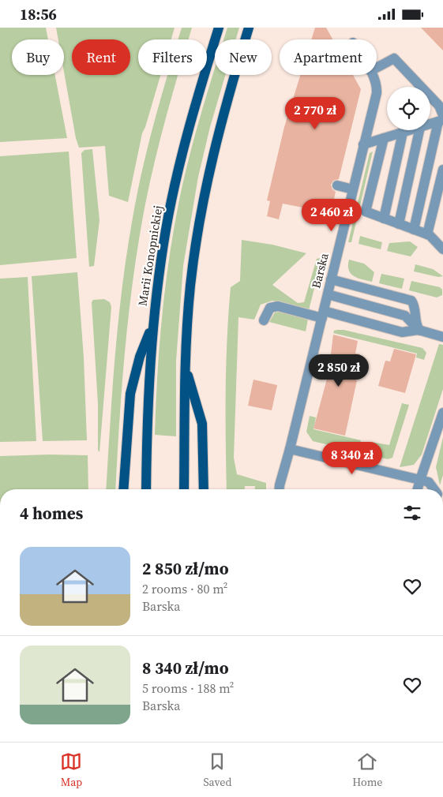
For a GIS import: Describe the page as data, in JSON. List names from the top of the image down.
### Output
{
  "streets": {
    "main road": ["Marii Konopnickiej"],
    "street": ["Barska"]
  },
  "page": {
    "status": "18:56",
    "chip": [
      "Buy",
      "Rent",
      "Filters",
      "New",
      "Apartment"
    ],
    "price": [
      "2 770 zł",
      "2 460 zł",
      "2 850 zł",
      "8 340 zł"
    ],
    "heading": "4 homes",
    "list": [
      {
        "name": "2 850 zł/mo",
        "note": "2 rooms · 80 m² · Barska"
      },
      {
        "name": "8 340 zł/mo",
        "note": "5 rooms · 188 m² · Barska"
      }
    ],
    "tabs": ["Map", "Saved", "Home"]
  }
}
